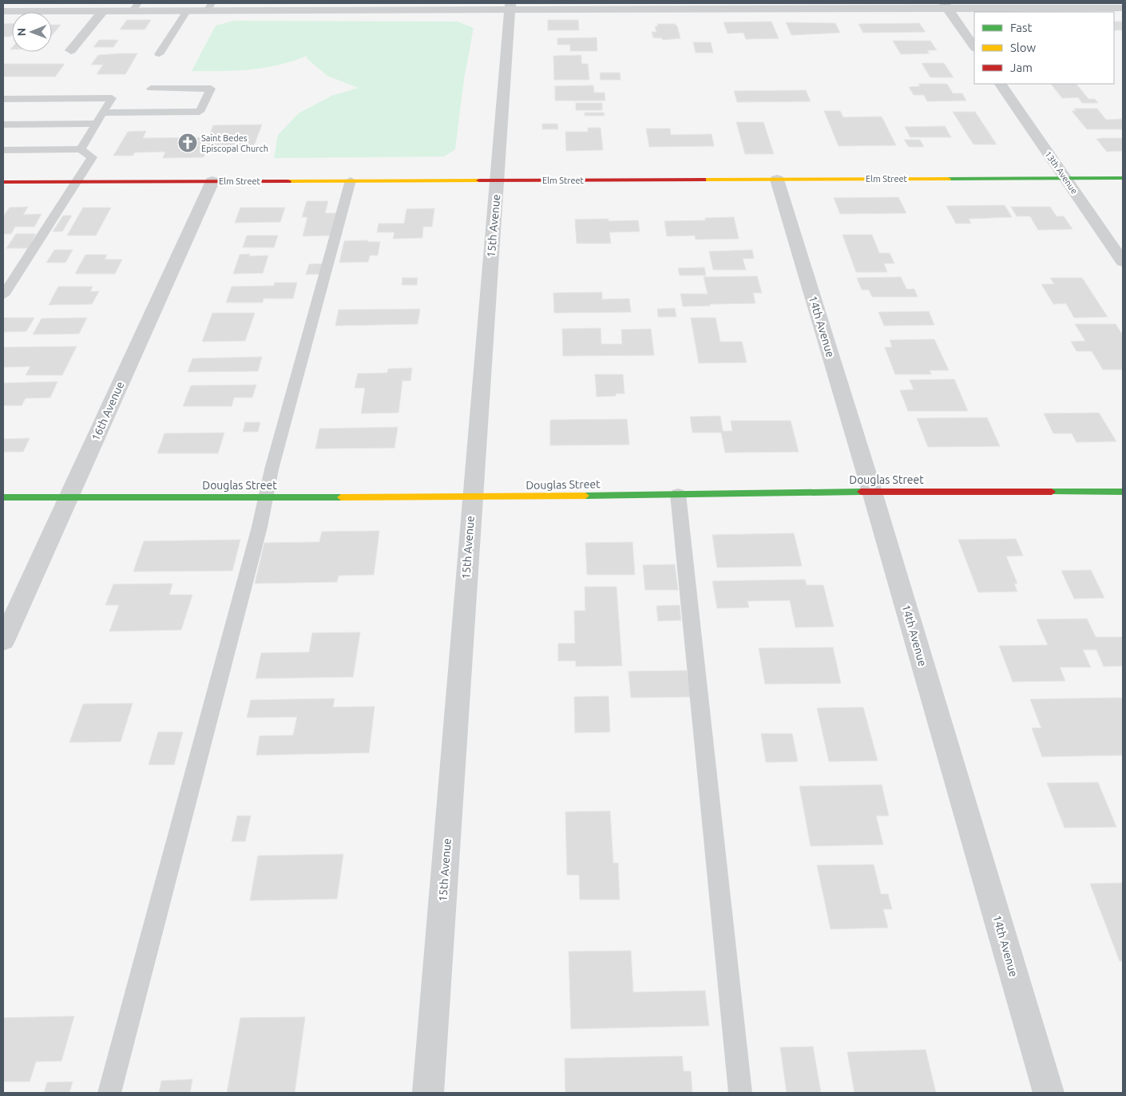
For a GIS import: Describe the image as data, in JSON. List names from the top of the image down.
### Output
{
  "streets": {
    "street": [
      "13th Avenue",
      "Elm Street",
      "15th Avenue",
      "14th Avenue",
      "16th Avenue",
      "Douglas Street"
    ]
  },
  "crossings": [
    ["13th Avenue", "Elm Street"],
    ["Elm Street", "15th Avenue"],
    ["Elm Street", "14th Avenue"],
    ["Elm Street", "16th Avenue"],
    ["15th Avenue", "Douglas Street"],
    ["14th Avenue", "Douglas Street"],
    ["16th Avenue", "Douglas Street"]
  ],
  "places": {
    "church": ["Saint Bedes Episcopal Church"]
  },
  "legend": ["Fast", "Slow", "Jam"],
  "north": "left"
}
